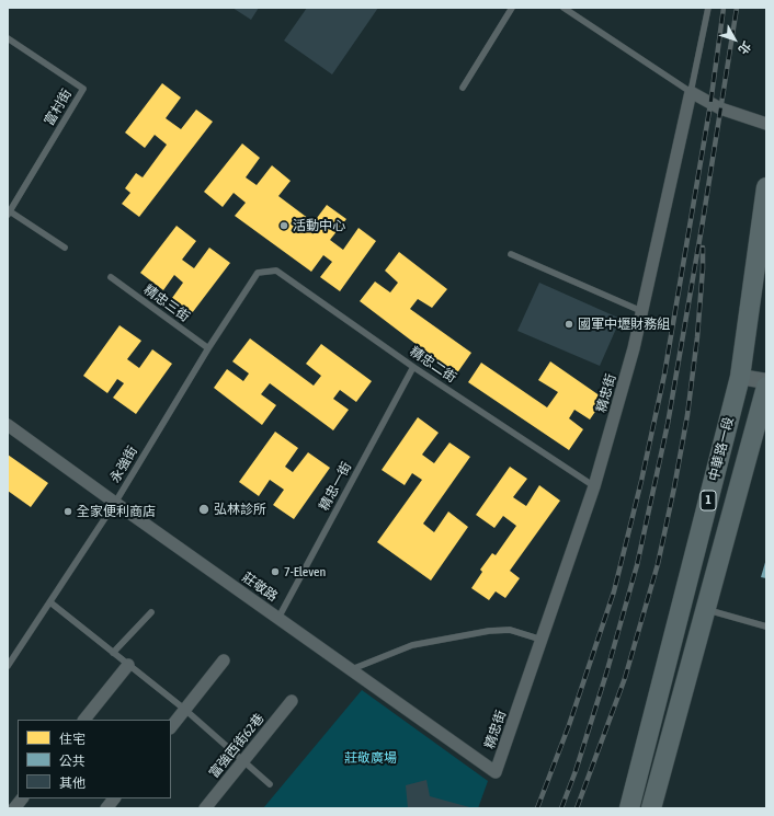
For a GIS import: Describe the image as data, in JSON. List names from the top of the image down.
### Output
{
  "streets": {
    "main road": ["中華路一段", "1"],
    "street": ["精忠街", "莊敬路", "富強西街62巷"],
    "lane": [
      "富村街",
      "精忠三街",
      "精忠二街",
      "永強街",
      "精忠一街"
    ]
  },
  "crossings": [
    ["精忠三街", "永強街"],
    ["精忠二街", "精忠街"],
    ["精忠二街", "永強街"],
    ["精忠二街", "精忠一街"],
    ["精忠街", "莊敬路"],
    ["永強街", "莊敬路"],
    ["精忠一街", "莊敬路"]
  ],
  "parks": ["莊敬廣場"],
  "places": [
    "活動中心",
    "國軍中壢財務組",
    "弘林診所",
    "全家便利商店",
    "7-Eleven"
  ],
  "legend": ["住宅", "公共", "其他"],
  "north": "bottom right"
}
